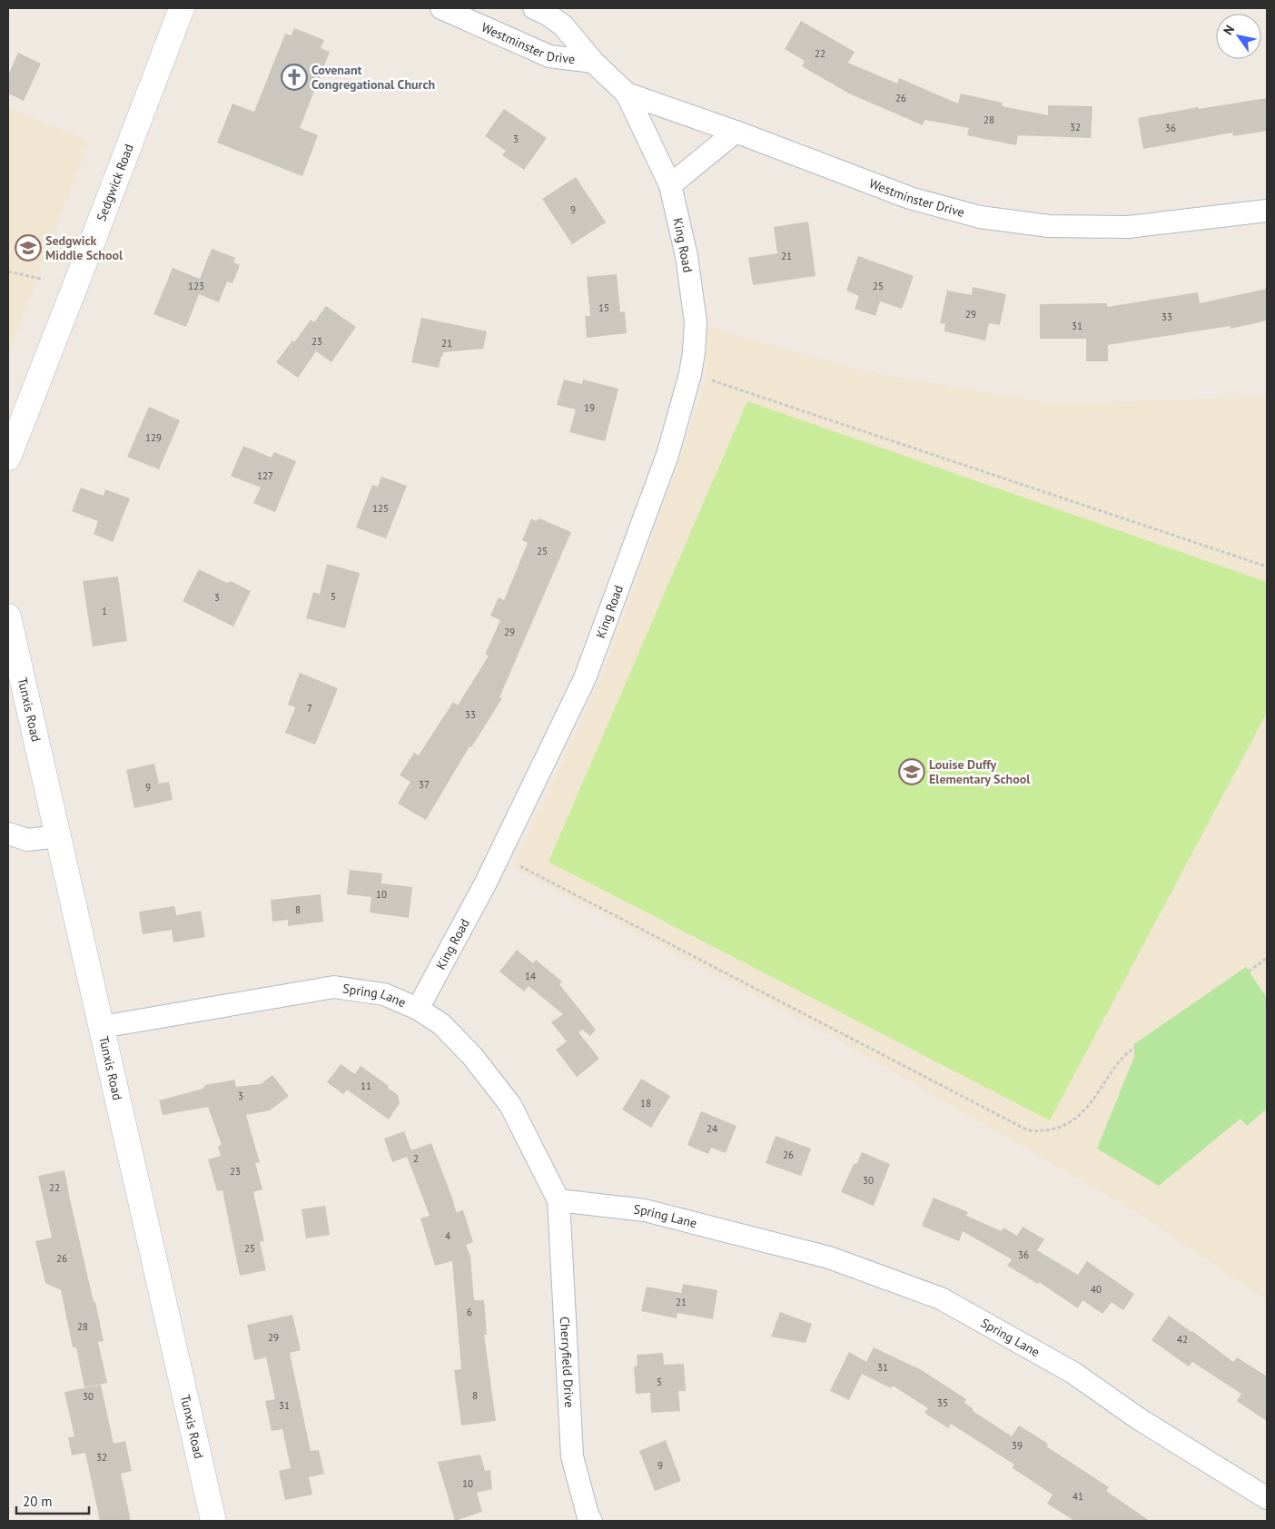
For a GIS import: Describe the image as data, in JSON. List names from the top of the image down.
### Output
{
  "streets": {
    "street": [
      "Westminster Drive",
      "Sedgwick Road",
      "King Road",
      "Tunxis Road",
      "Spring Lane",
      "Cherryfield Drive"
    ]
  },
  "crossings": [
    ["Westminster Drive", "King Road"],
    ["King Road", "Spring Lane"],
    ["Tunxis Road", "Spring Lane"],
    ["Spring Lane", "Cherryfield Drive"]
  ],
  "places": {
    "church": ["Covenant Congregational Church"],
    "school or university": ["Sedgwick Middle School", "Louise Duffy Elementary School"]
  },
  "house_numbers": [
    "22",
    "26",
    "28",
    "32",
    "36",
    "3",
    "9",
    "21",
    "123",
    "25",
    "15",
    "29",
    "33",
    "31",
    "23",
    "21",
    "19",
    "129",
    "127",
    "125",
    "25",
    "5",
    "3",
    "1",
    "29",
    "7",
    "33",
    "37",
    "9",
    "10",
    "8",
    "14",
    "11",
    "3",
    "18",
    "24",
    "26",
    "2",
    "23",
    "30",
    "22",
    "4",
    "25",
    "36",
    "26",
    "40",
    "21",
    "6",
    "28",
    "29",
    "42",
    "31",
    "5",
    "8",
    "30",
    "35",
    "31",
    "39",
    "32",
    "9",
    "10",
    "41"
  ],
  "scale_bar": "20 m",
  "north": "top left"
}
